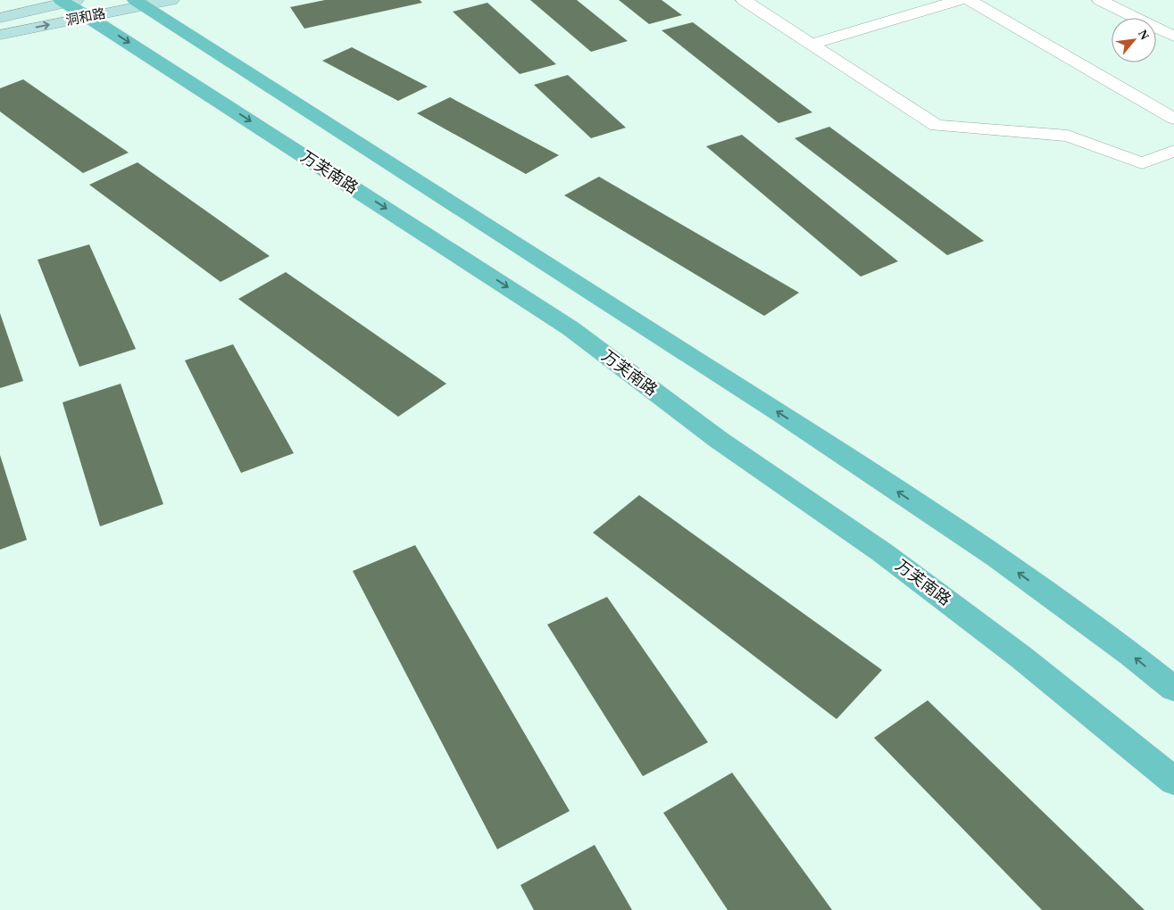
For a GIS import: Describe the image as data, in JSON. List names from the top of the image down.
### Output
{
  "streets": {
    "main road": ["万芙南路"],
    "street": ["洞和路"]
  },
  "crossings": [
    ["洞和路", "万芙南路"]
  ],
  "north": "top right"
}
